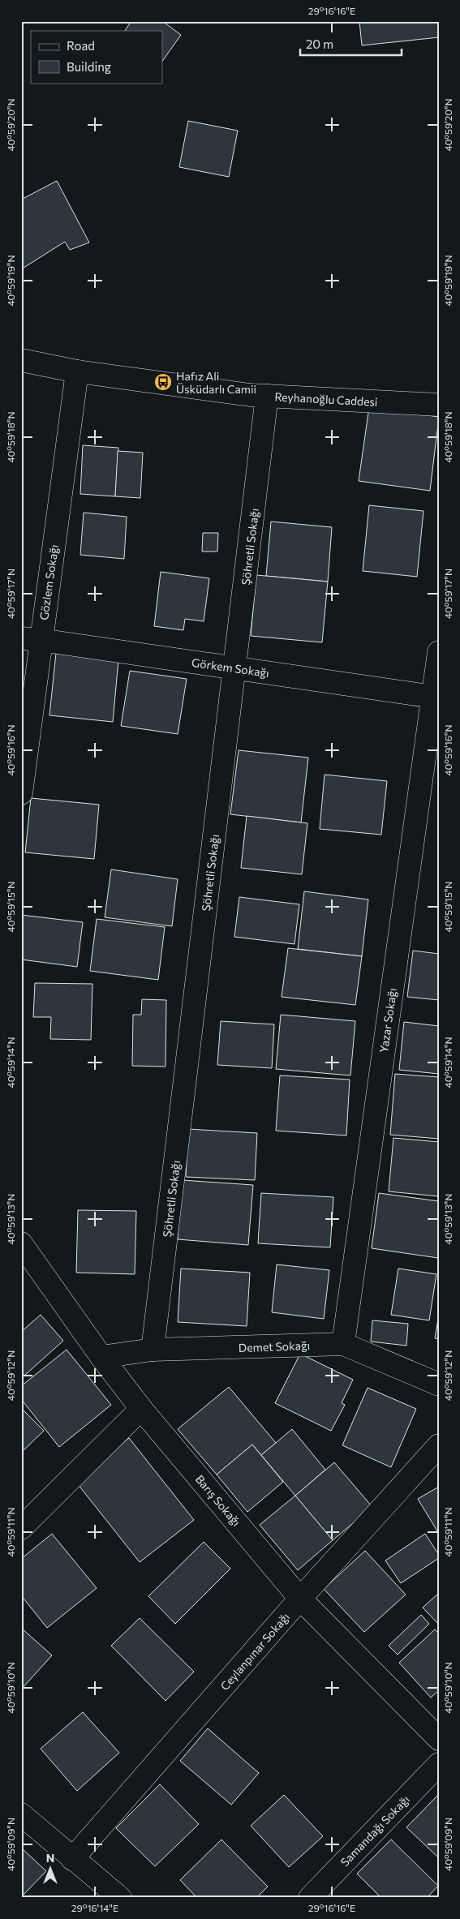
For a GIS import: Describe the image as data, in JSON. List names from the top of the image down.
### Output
{
  "streets": {
    "street": [
      "Reyhanoğlu Caddesi",
      "Şöhretli Sokağı",
      "Gözlem Sokağı",
      "Görkem Sokağı",
      "Yazar Sokağı",
      "Demet Sokağı",
      "Barış Sokağı",
      "Ceylanpınar Sokağı",
      "Samandağı Sokağı"
    ]
  },
  "crossings": [
    ["Reyhanoğlu Caddesi", "Şöhretli Sokağı"],
    ["Reyhanoğlu Caddesi", "Gözlem Sokağı"],
    ["Şöhretli Sokağı", "Görkem Sokağı"],
    ["Şöhretli Sokağı", "Demet Sokağı"],
    ["Gözlem Sokağı", "Görkem Sokağı"],
    ["Görkem Sokağı", "Yazar Sokağı"],
    ["Yazar Sokağı", "Demet Sokağı"],
    ["Demet Sokağı", "Barış Sokağı"],
    ["Barış Sokağı", "Ceylanpınar Sokağı"]
  ],
  "places": {
    "bus stop": ["Hafız Ali Üsküdarlı Camii"]
  },
  "legend": ["Road", "Building"],
  "scale_bar": "20 m",
  "north": "top",
  "coordinates": [
    "29°16'16\"E",
    "40°59'20\"N",
    "40°59'19\"N",
    "40°59'18\"N",
    "40°59'17\"N",
    "40°59'16\"N",
    "40°59'15\"N",
    "40°59'14\"N",
    "40°59'13\"N",
    "40°59'12\"N",
    "40°59'11\"N",
    "40°59'10\"N",
    "40°59'09\"N",
    "29°16'14\"E"
  ]
}
